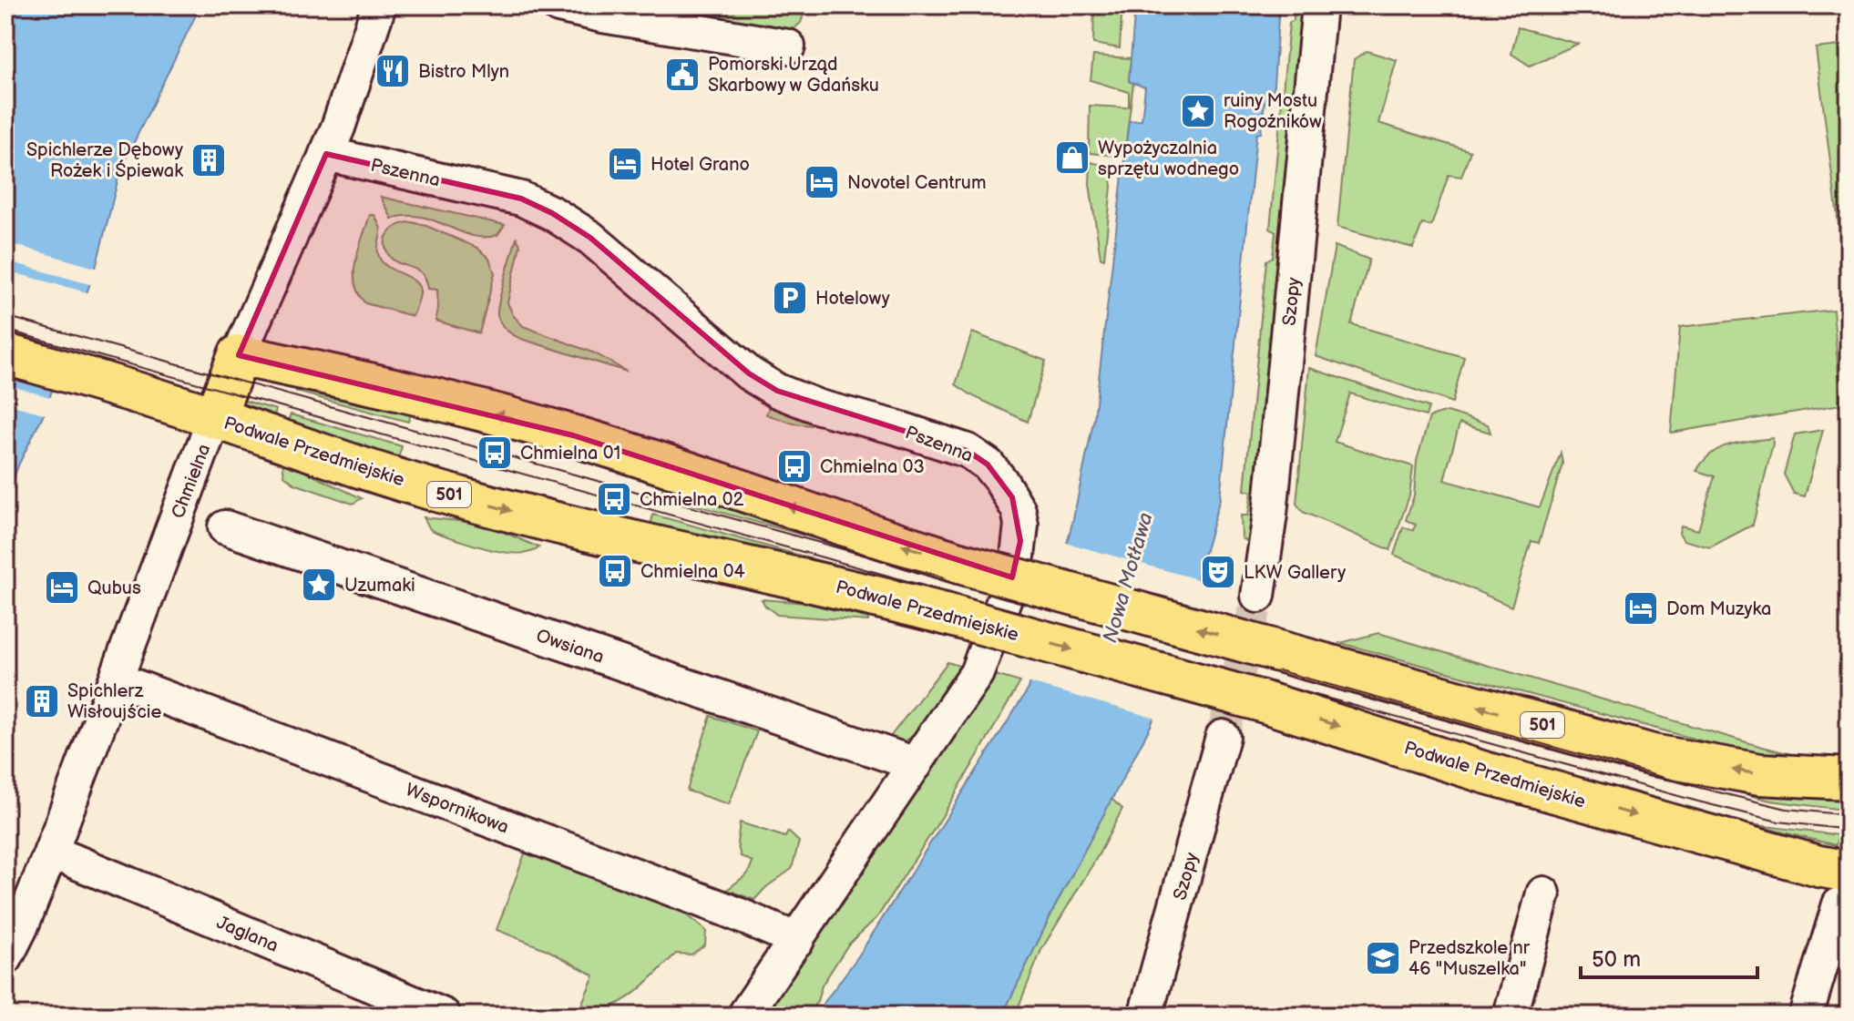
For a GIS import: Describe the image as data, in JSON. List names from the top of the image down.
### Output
{
  "streets": {
    "main road": ["Podwale Przedmiejskie", "Chmielna", "501"],
    "street": [
      "Pszenna",
      "Szopy",
      "Owsiana",
      "Wspornikowa",
      "Jaglana"
    ]
  },
  "crossings": [
    ["Pszenna", "Chmielna"],
    ["Pszenna", "Owsiana"],
    ["Pszenna", "Wspornikowa"],
    ["Podwale Przedmiejskie", "Chmielna"],
    ["Chmielna", "501"],
    ["Chmielna", "Wspornikowa"],
    ["Chmielna", "Jaglana"]
  ],
  "water": ["Nowa Motława"],
  "places": {
    "restaurant": ["Bistro Mlyn"],
    "public building": ["Pomorski Urząd Skarbowy w Gdańsku"],
    "place": ["ruiny Mostu Rogoźników", "Uzumaki"],
    "shop": ["Wypożyczalnia sprzętu wodnego"],
    "building": ["Spichlerze Dębowy Rożek i Śpiewak", "Spichlerz Wisłoujście"],
    "hotel": [
      "Hotel Grano",
      "Novotel Centrum",
      "Qubus",
      "Dom Muzyka"
    ],
    "parking": ["Hotelowy"],
    "bus stop": [
      "Chmielna 01",
      "Chmielna 03",
      "Chmielna 02",
      "Chmielna 04"
    ],
    "theatre": ["LKW Gallery"],
    "school or university": ["Przedszkole nr 46 \"Muszelka\""]
  },
  "scale_bar": "50 m"
}
